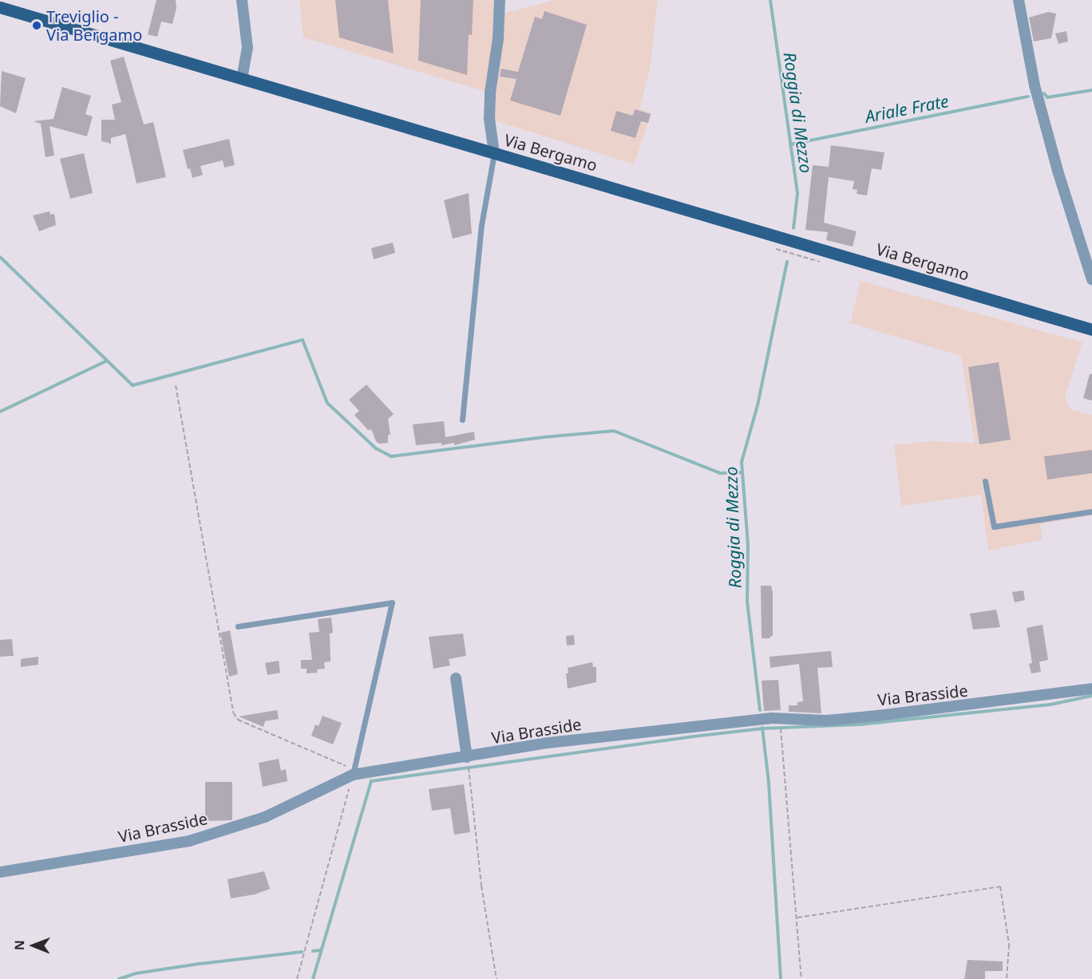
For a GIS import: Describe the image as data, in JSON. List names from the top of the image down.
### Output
{
  "streets": {
    "main road": ["Via Bergamo"],
    "street": ["Via Brasside"]
  },
  "water": ["Ariale Frate", "Roggia di Mezzo"],
  "places": ["Treviglio - Via Bergamo"],
  "north": "left"
}
